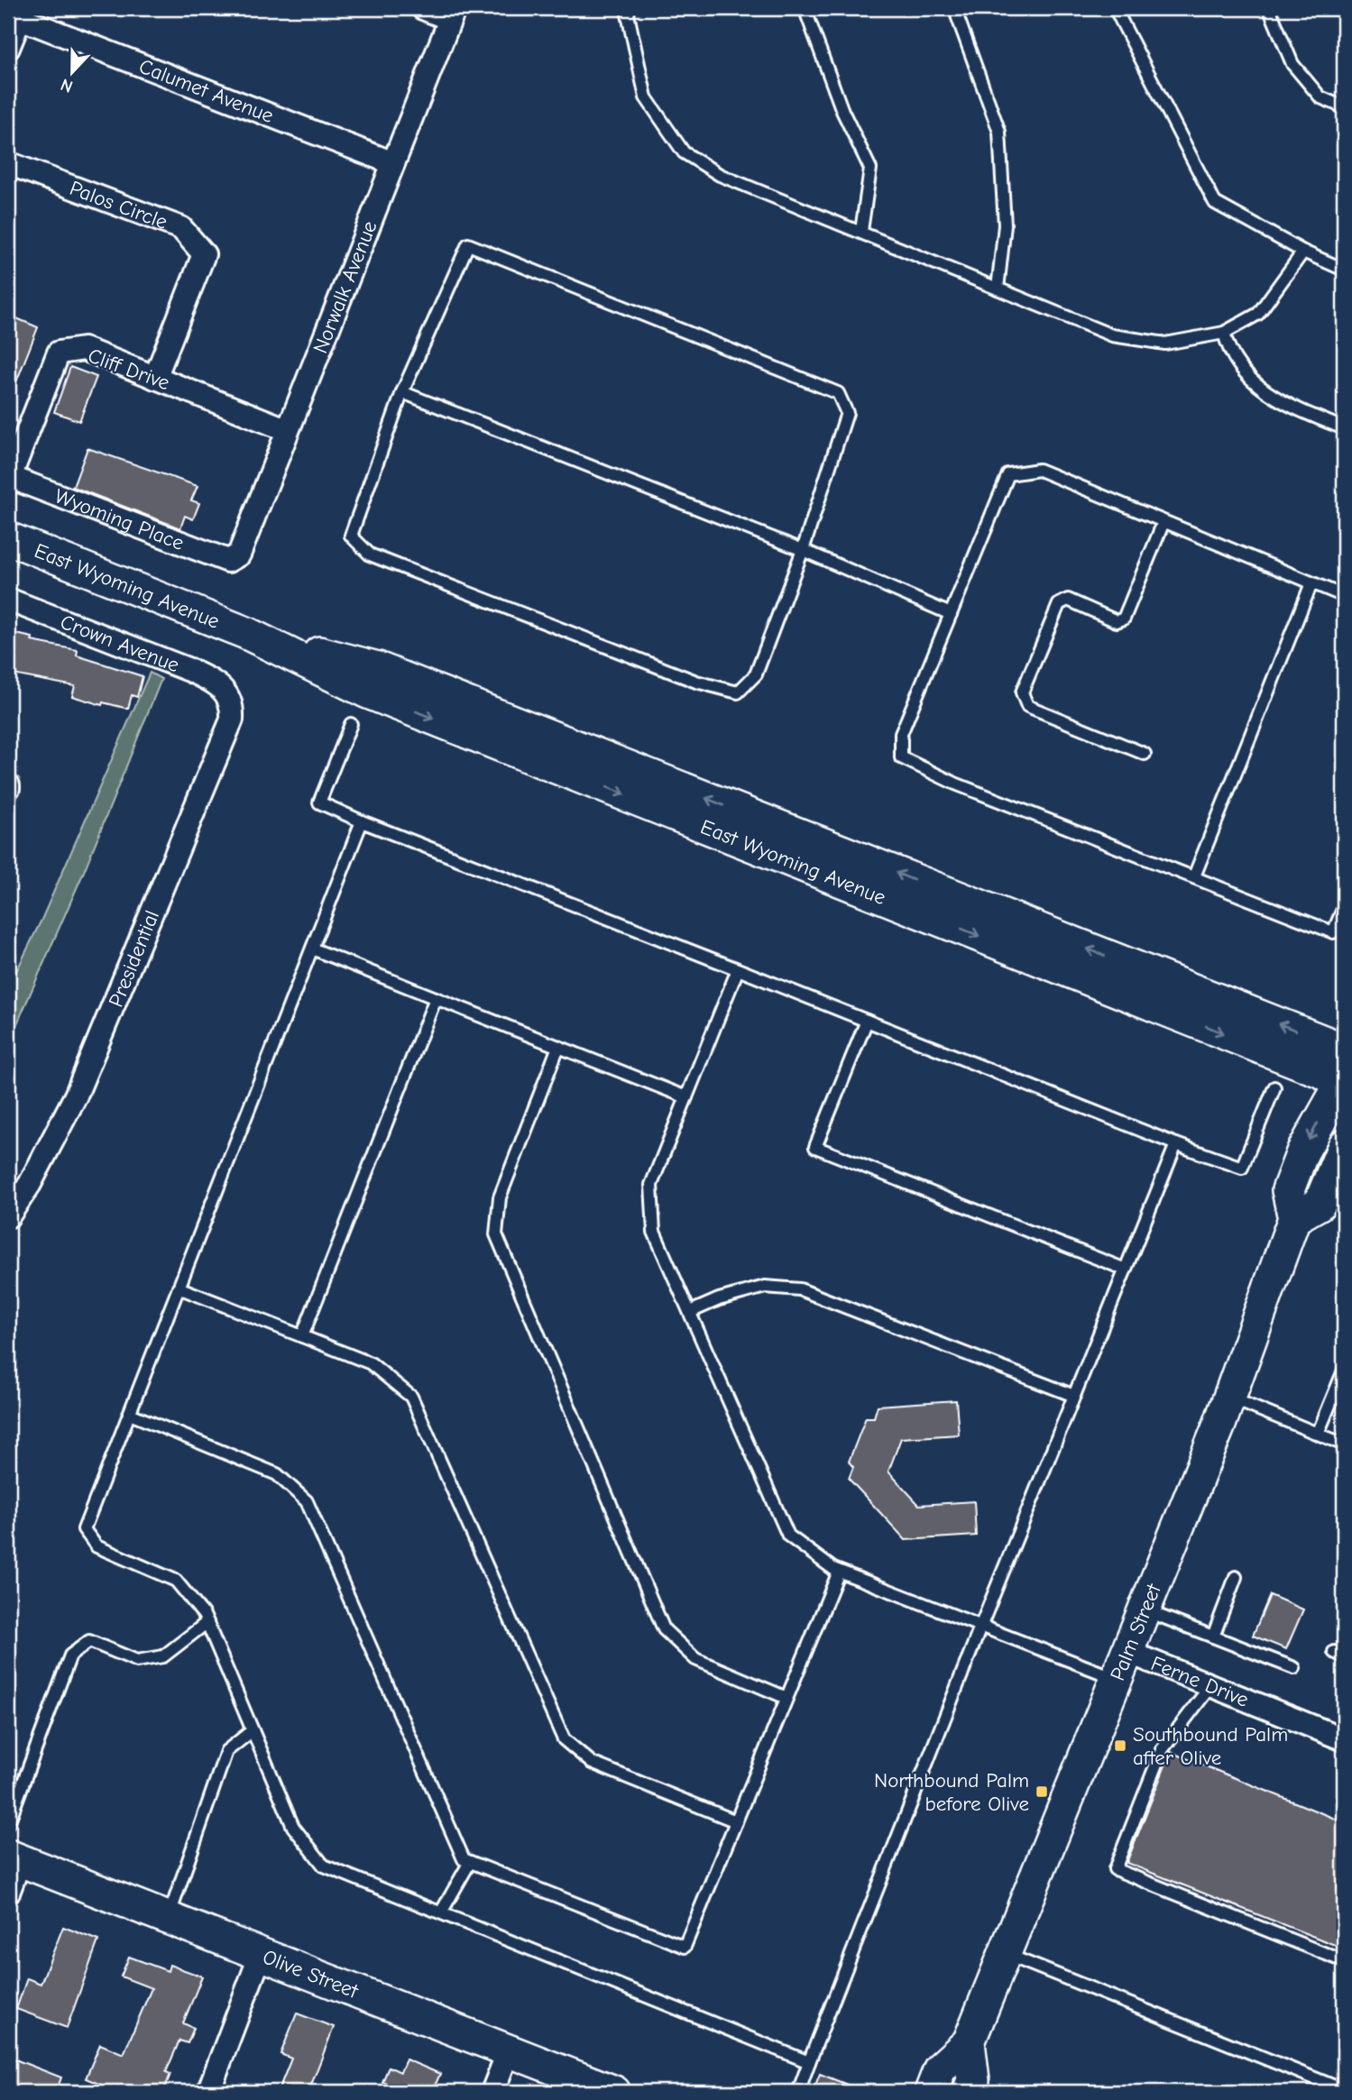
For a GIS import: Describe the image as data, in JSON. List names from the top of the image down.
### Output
{
  "streets": {
    "street": [
      "Calumet Avenue",
      "Palos Circle",
      "Norwalk Avenue",
      "Cliff Drive",
      "Wyoming Place",
      "East Wyoming Avenue",
      "Crown Avenue",
      "Presidential",
      "Palm Street",
      "Ferne Drive",
      "Olive Street"
    ]
  },
  "crossings": [
    ["Calumet Avenue", "Norwalk Avenue"],
    ["Palos Circle", "Cliff Drive"],
    ["Norwalk Avenue", "Cliff Drive"],
    ["Norwalk Avenue", "Wyoming Place"],
    ["Cliff Drive", "Wyoming Place"],
    ["East Wyoming Avenue", "Palm Street"],
    ["Crown Avenue", "Presidential"],
    ["Palm Street", "Ferne Drive"]
  ],
  "places": {
    "transit": ["Southbound Palm after Olive", "Northbound Palm before Olive"]
  },
  "north": "bottom"
}
